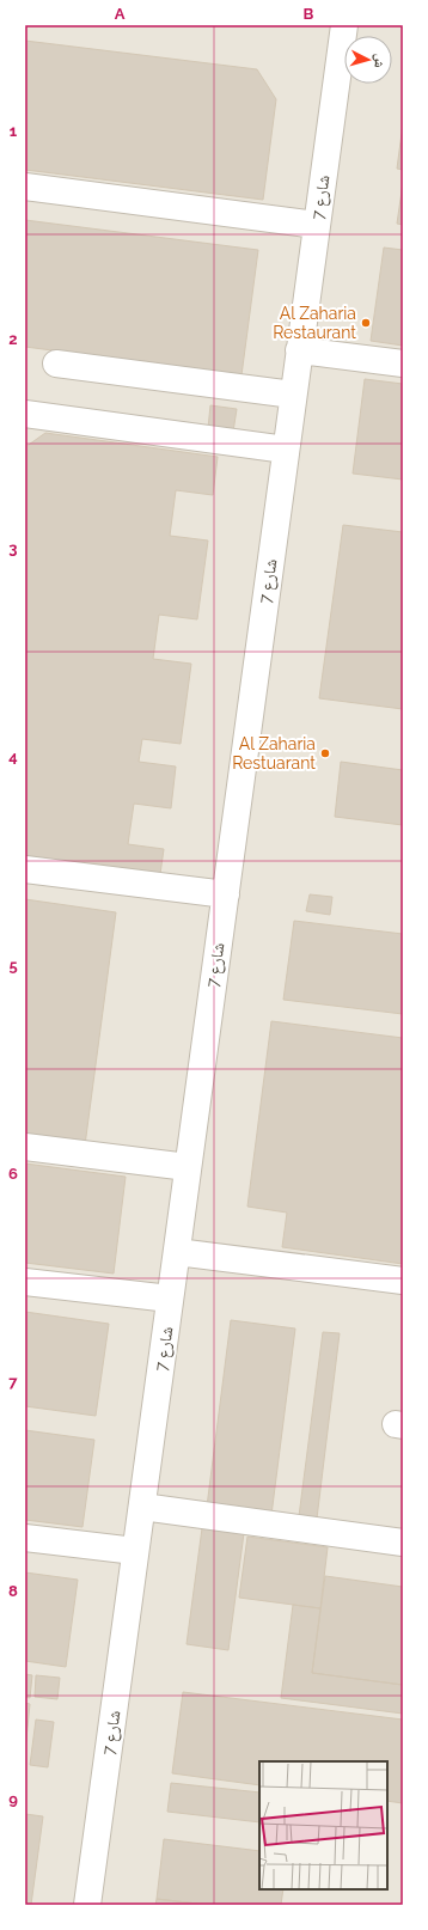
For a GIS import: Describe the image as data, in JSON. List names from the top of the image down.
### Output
{
  "streets": {
    "street": ["شارع 7"]
  },
  "places": ["Al Zaharia Restaurant", "Al Zaharia Restuarant"],
  "north": "right",
  "grid": {
    "columns": ["A", "B"],
    "rows": [
      "1",
      "2",
      "3",
      "4",
      "5",
      "6",
      "7",
      "8",
      "9"
    ]
  }
}
